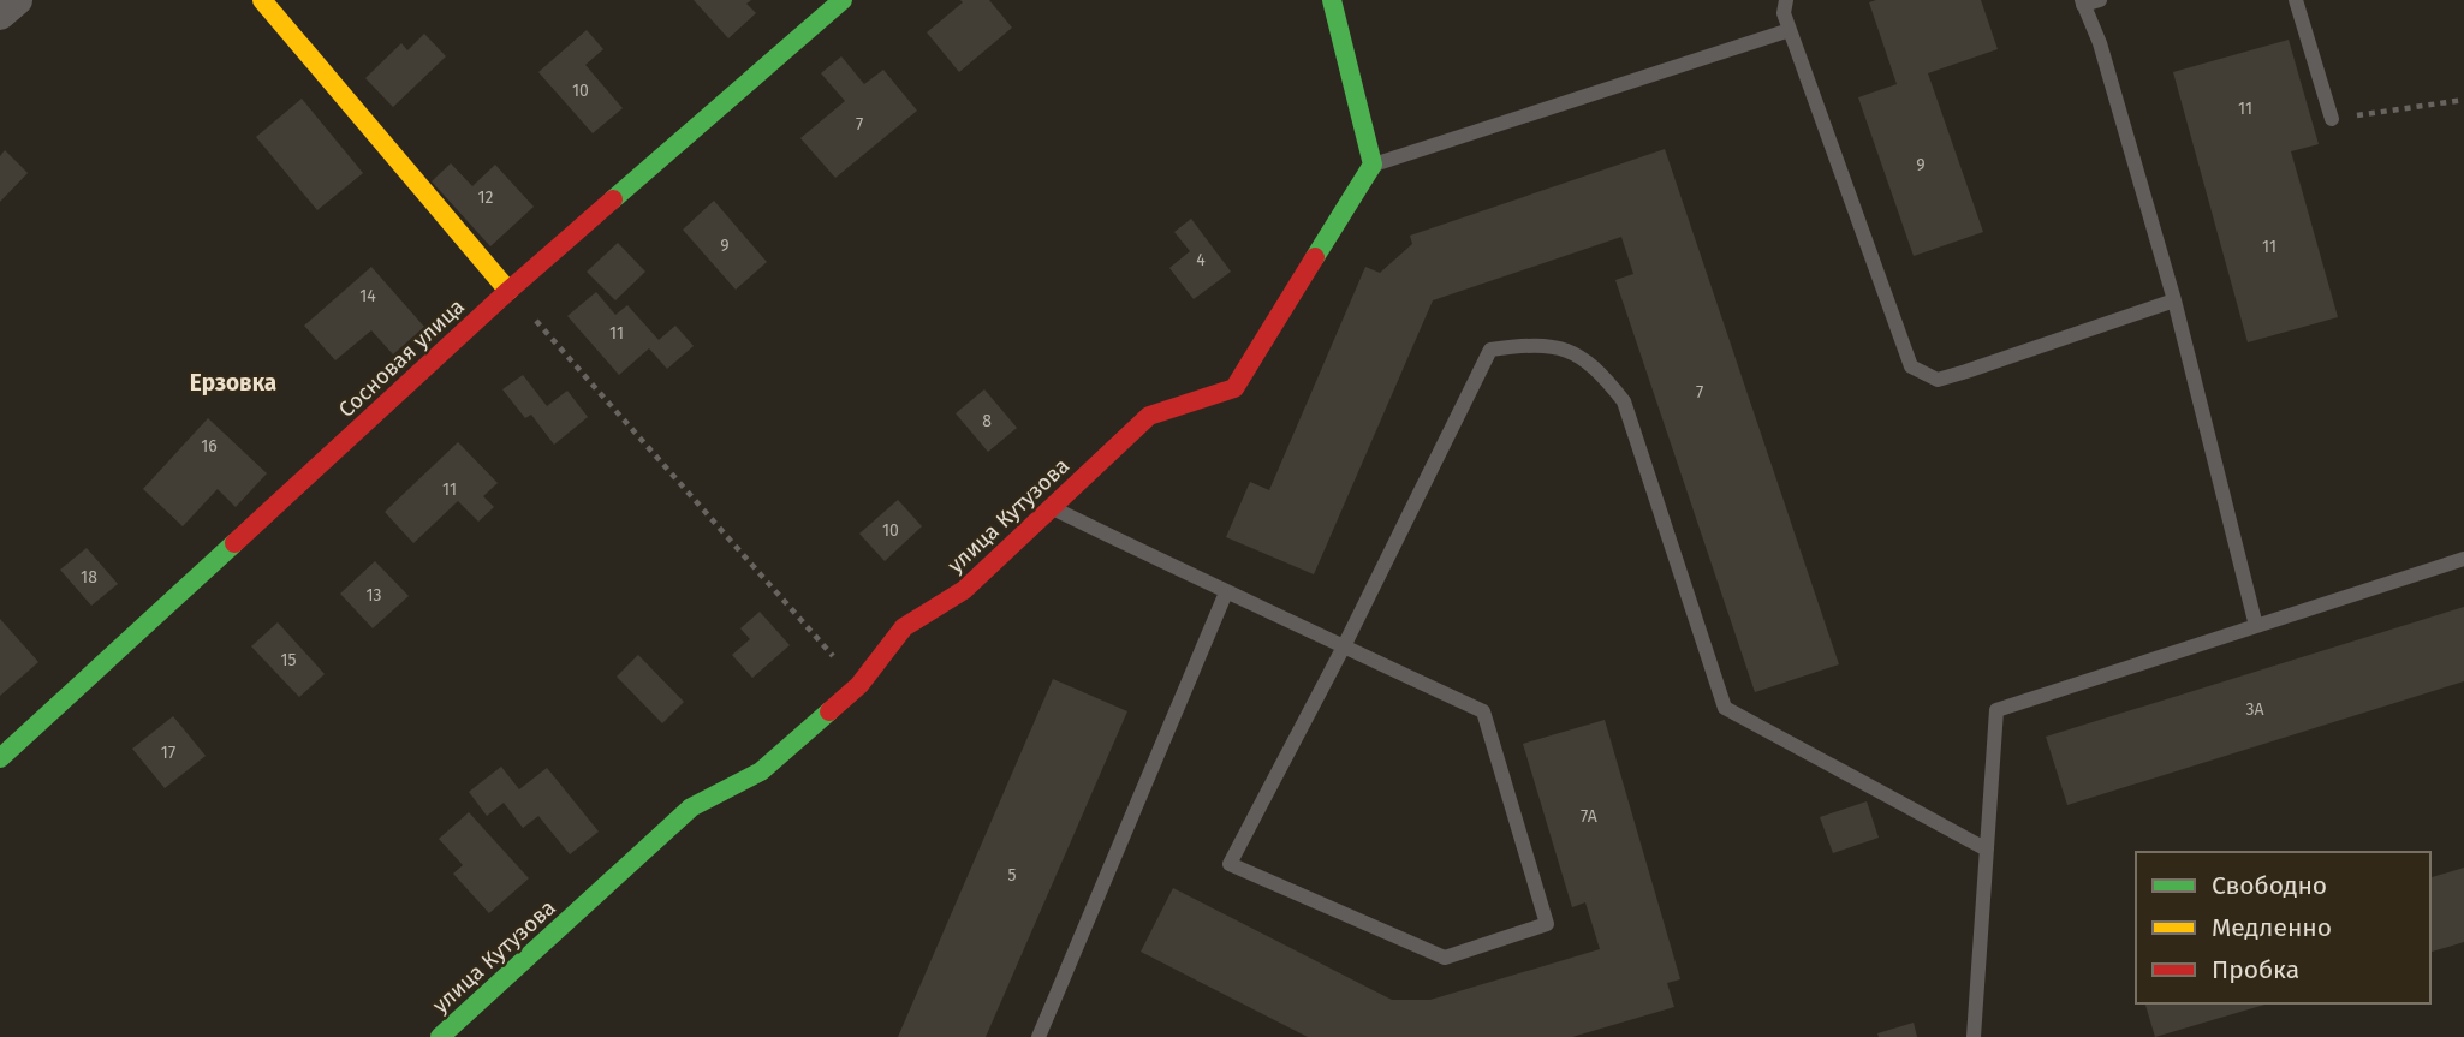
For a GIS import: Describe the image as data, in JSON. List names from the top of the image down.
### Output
{
  "streets": {
    "street": ["Сосновая улица", "улица Кутузова"]
  },
  "districts": ["Ерзовка"],
  "house_numbers": [
    "10",
    "11",
    "7",
    "9",
    "12",
    "9",
    "11",
    "4",
    "14",
    "11",
    "7",
    "8",
    "16",
    "11",
    "10",
    "18",
    "13",
    "15",
    "3А",
    "17",
    "7А",
    "5"
  ],
  "legend": ["Свободно", "Медленно", "Пробка"]
}
